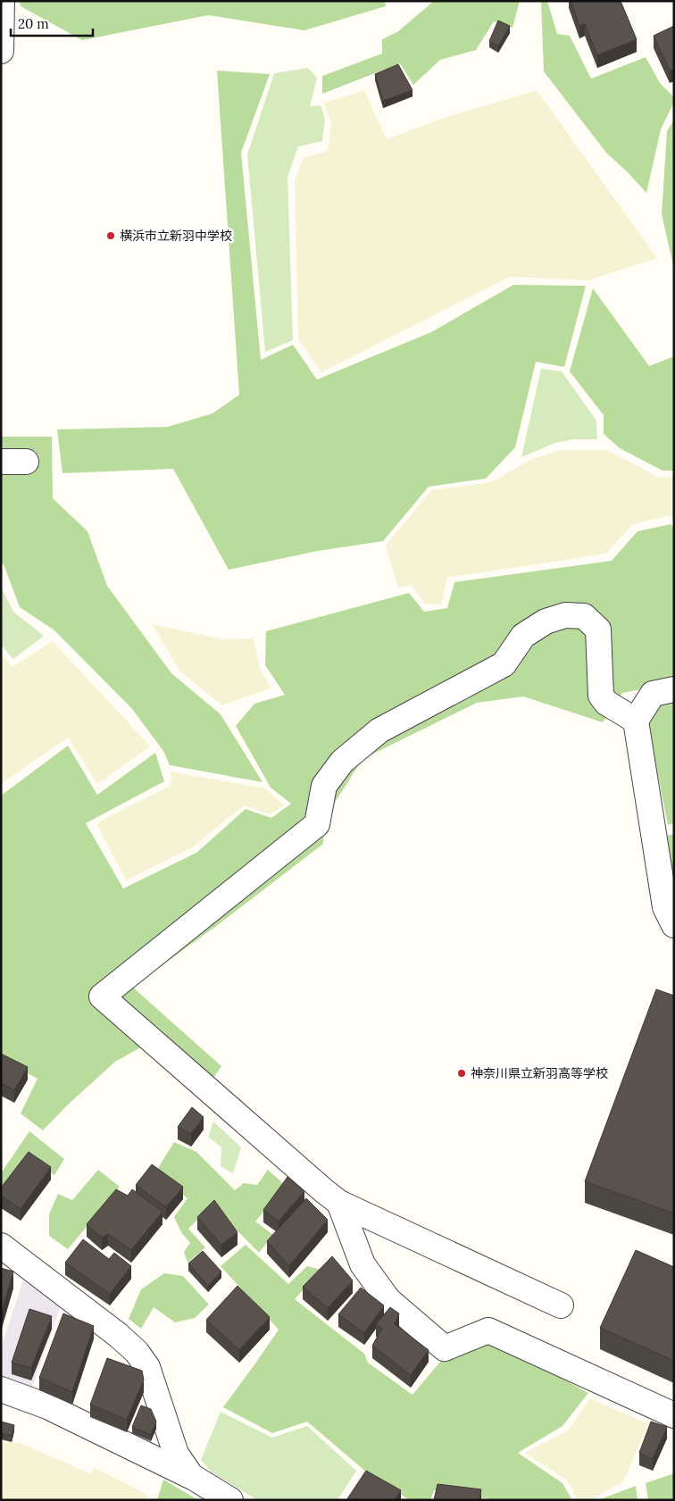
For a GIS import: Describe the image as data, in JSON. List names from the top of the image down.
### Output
{
  "places": ["横浜市立新羽中学校", "神奈川県立新羽高等学校"],
  "scale_bar": "20 m"
}
